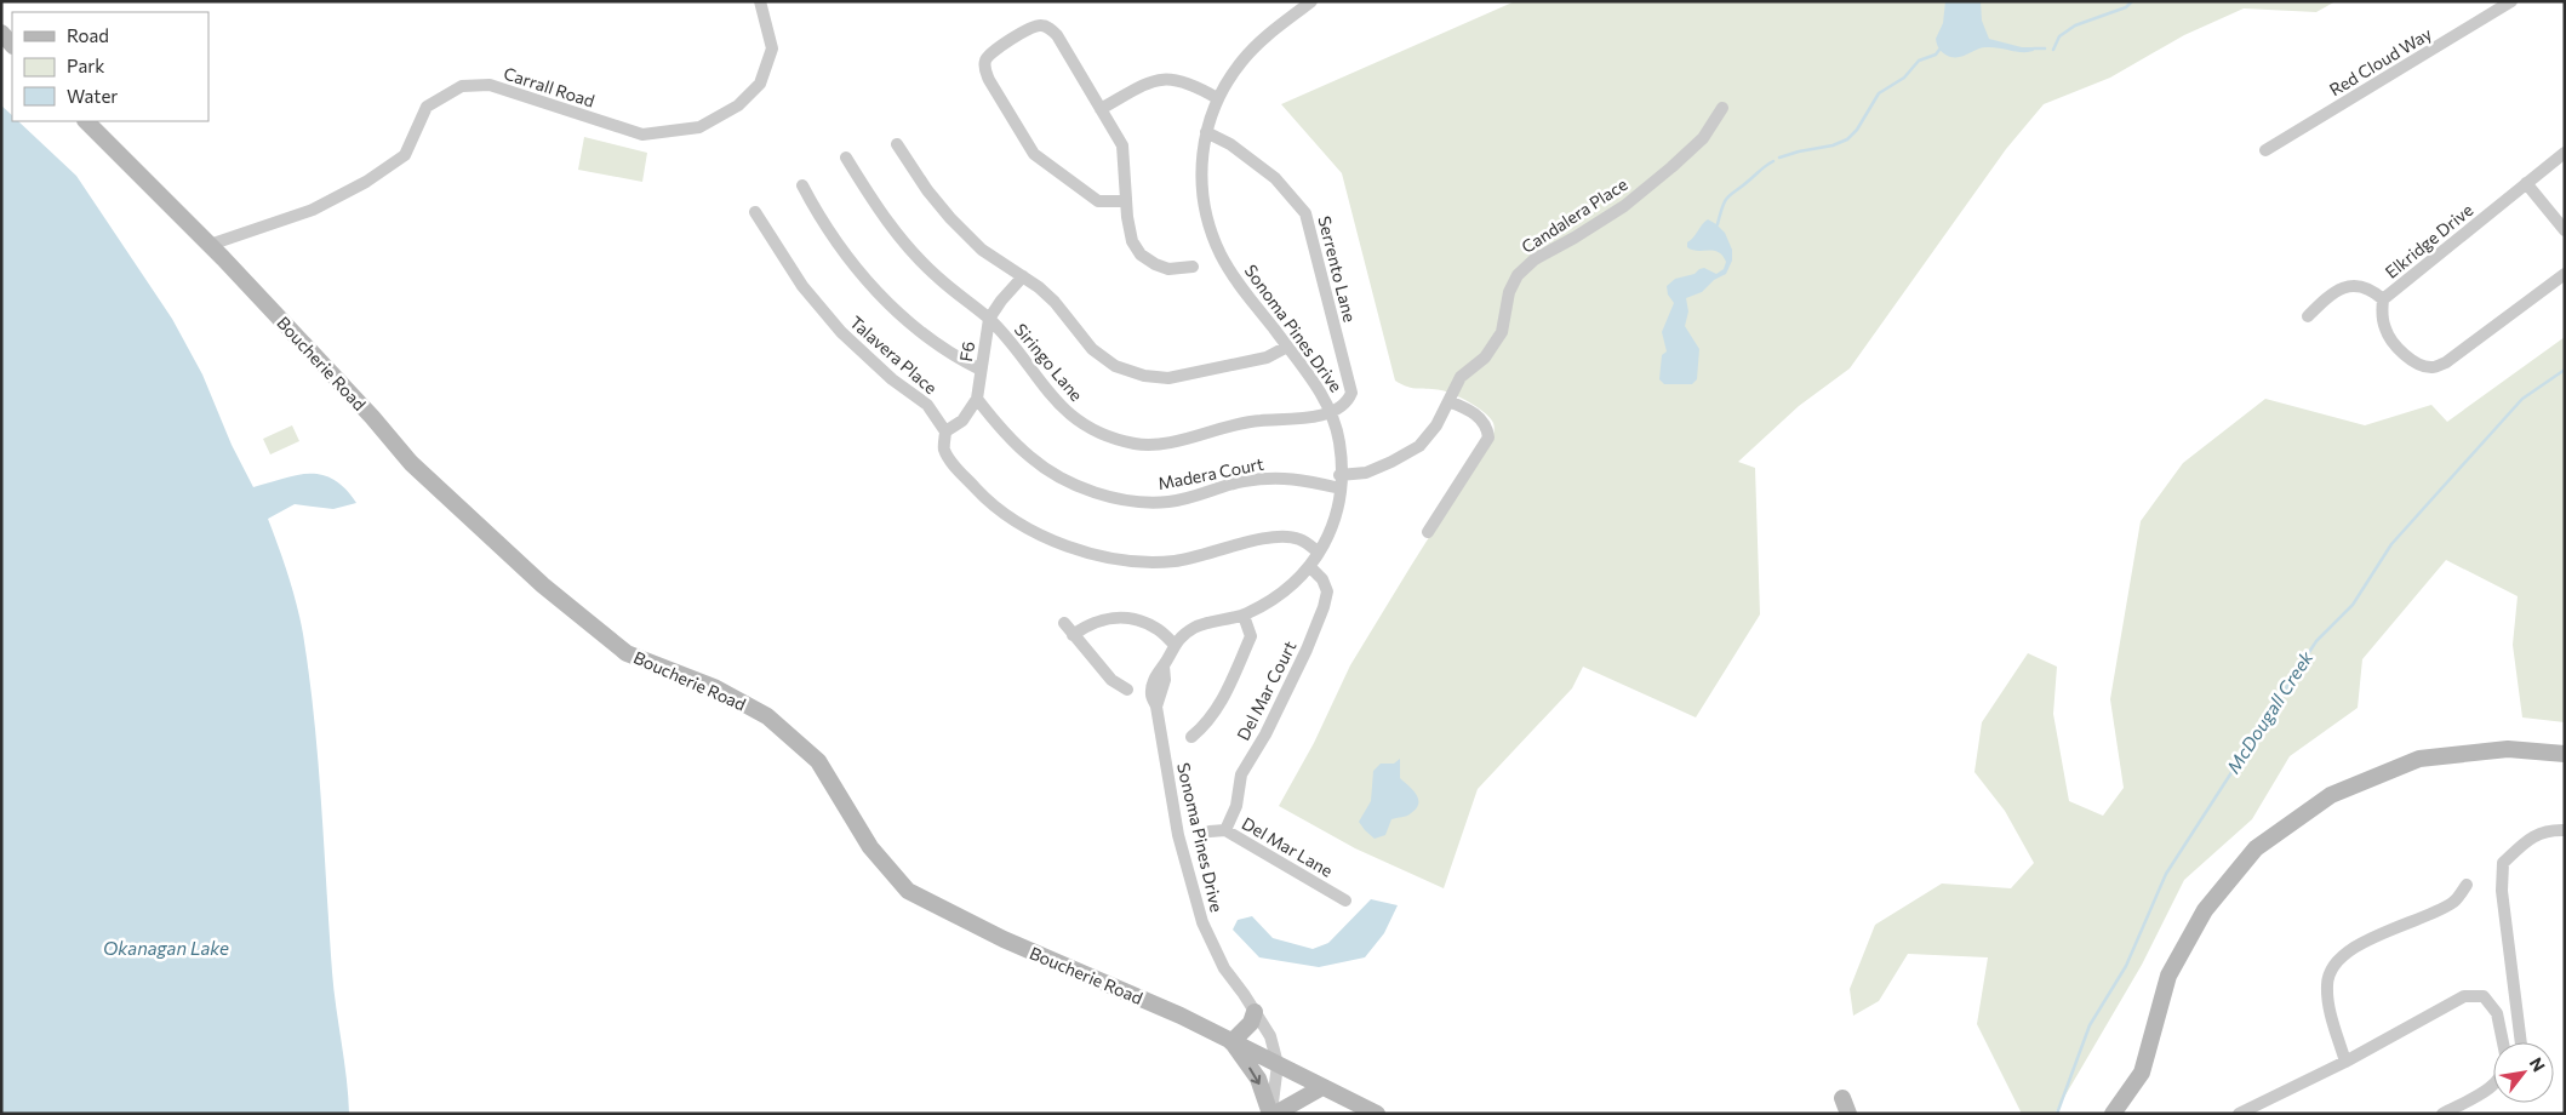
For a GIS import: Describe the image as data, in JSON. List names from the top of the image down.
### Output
{
  "streets": {
    "main road": ["Boucherie Road"],
    "street": [
      "Red Cloud Way",
      "Carrall Road",
      "Candalera Place",
      "Elkridge Drive",
      "Serrento Lane",
      "Sonoma Pines Drive",
      "F6",
      "Talavera Place",
      "Siringo Lane",
      "Madera Court",
      "Del Mar Court",
      "Del Mar Lane"
    ]
  },
  "crossings": [
    ["Carrall Road", "Boucherie Road"],
    ["Candalera Place", "Sonoma Pines Drive"],
    ["Candalera Place", "Madera Court"],
    ["Serrento Lane", "Sonoma Pines Drive"],
    ["Serrento Lane", "Siringo Lane"],
    ["Sonoma Pines Drive", "Talavera Place"],
    ["Sonoma Pines Drive", "Siringo Lane"],
    ["Sonoma Pines Drive", "Boucherie Road"],
    ["Sonoma Pines Drive", "Madera Court"],
    ["Sonoma Pines Drive", "Del Mar Court"],
    ["F6", "Talavera Place"],
    ["F6", "Siringo Lane"],
    ["F6", "Madera Court"],
    ["Del Mar Court", "Del Mar Lane"]
  ],
  "water": ["McDougall Creek", "Okanagan Lake"],
  "legend": ["Road", "Park", "Water"],
  "north": "top right"
}
